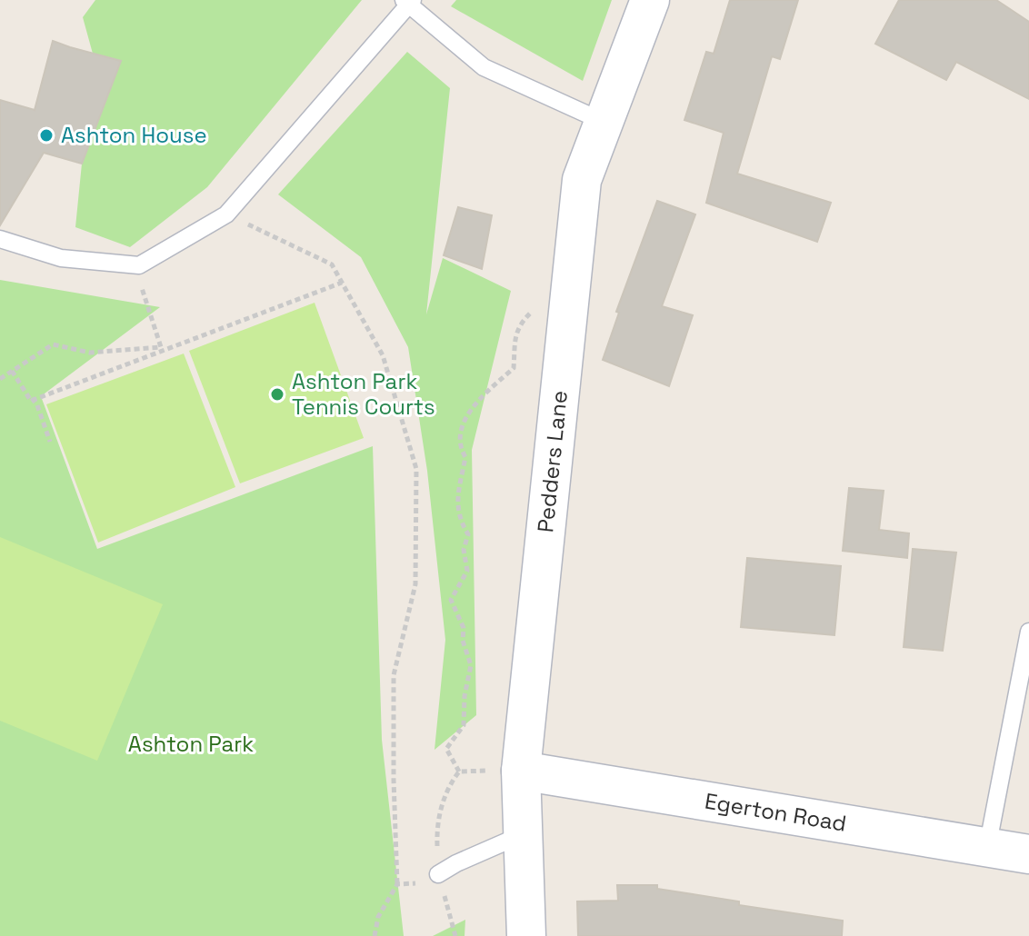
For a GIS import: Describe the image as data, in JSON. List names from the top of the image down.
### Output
{
  "streets": {
    "street": ["Pedders Lane", "Egerton Road"]
  },
  "crossings": [
    ["Pedders Lane", "Egerton Road"]
  ],
  "parks": ["Ashton Park"],
  "places": ["Ashton House", "Ashton Park Tennis Courts"]
}
